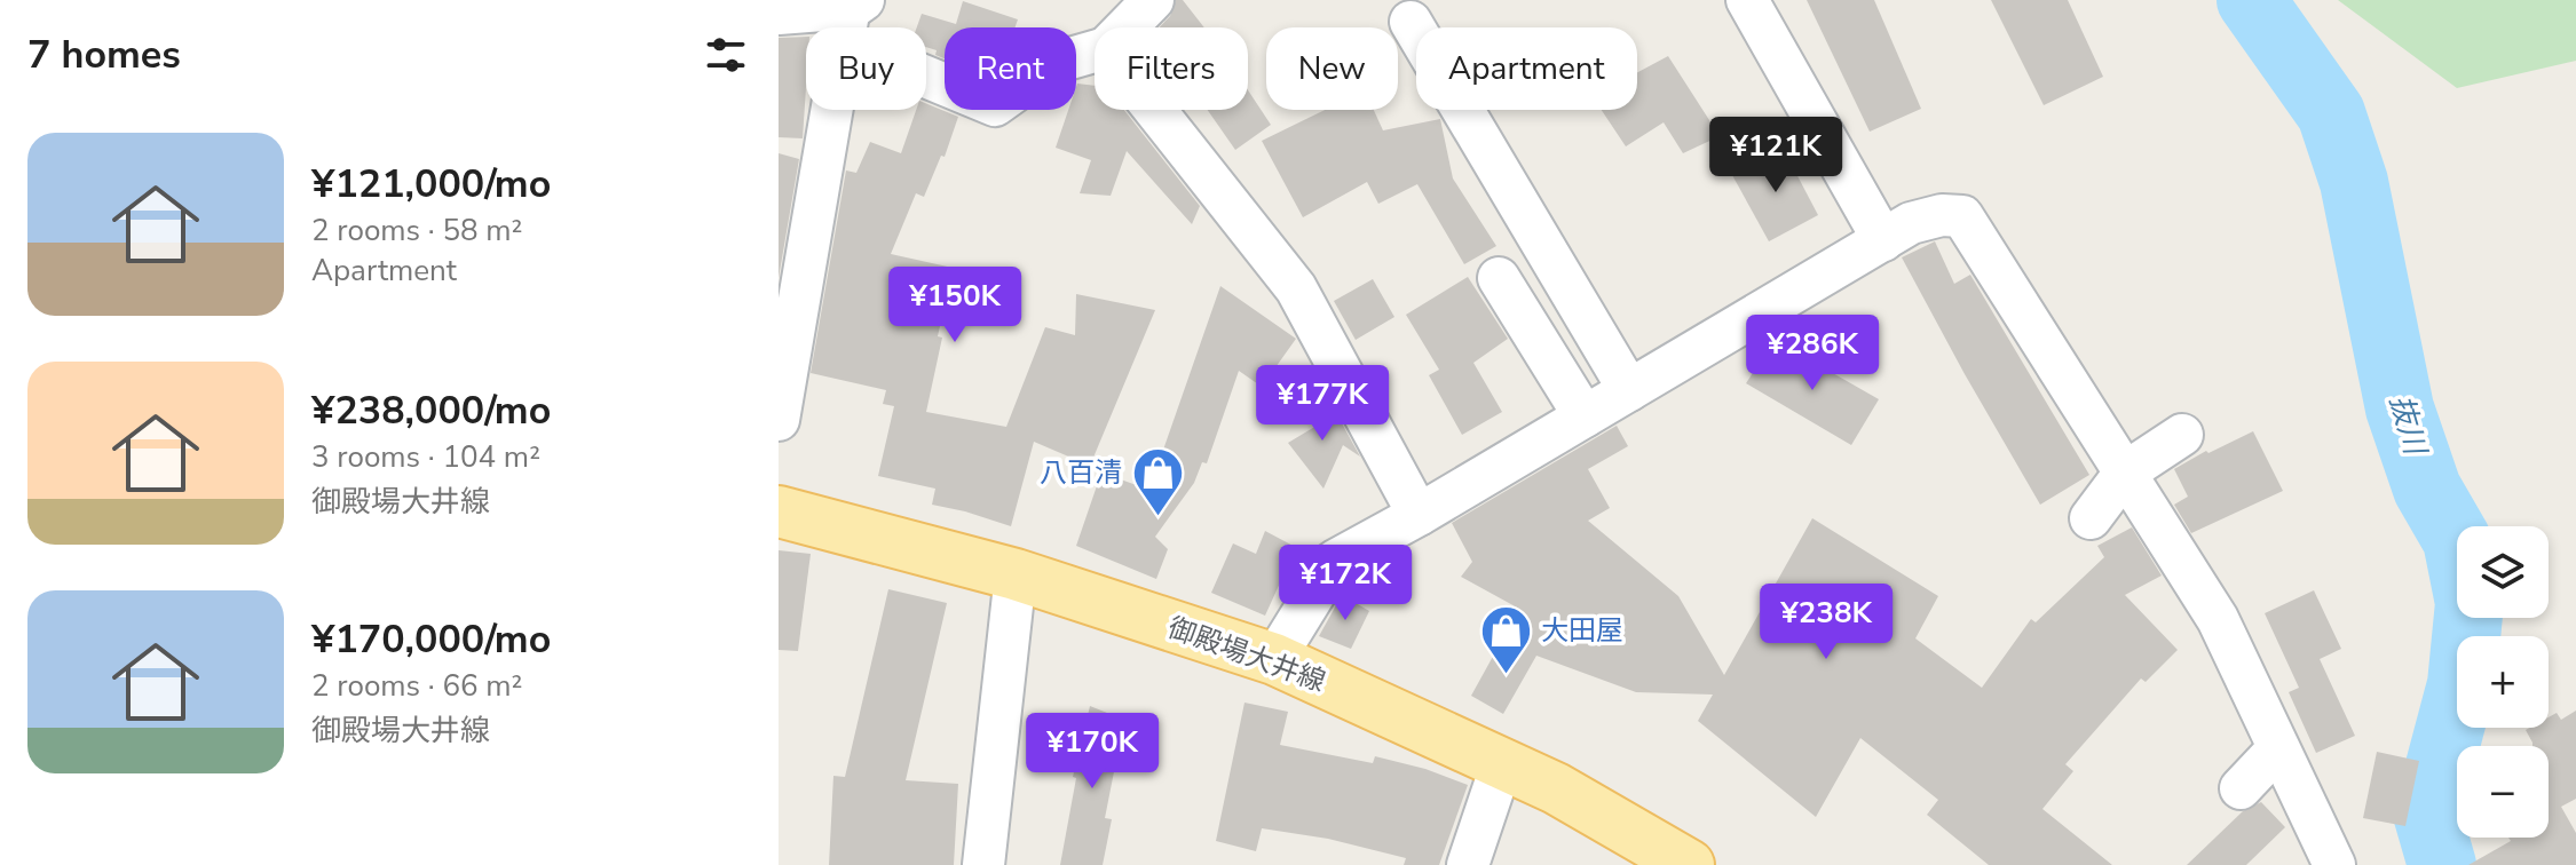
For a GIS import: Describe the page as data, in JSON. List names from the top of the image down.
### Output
{
  "streets": {
    "main road": ["御殿場大井線"]
  },
  "water": ["抜川"],
  "places": {
    "shop": ["八百清", "大田屋"]
  },
  "page": {
    "heading": "7 homes",
    "chip": [
      "Buy",
      "Rent",
      "Filters",
      "New",
      "Apartment"
    ],
    "list": [
      {
        "name": "¥121,000/mo",
        "note": "2 rooms · 58 m² · Apartment"
      },
      {
        "name": "¥238,000/mo",
        "note": "3 rooms · 104 m² · 御殿場大井線"
      },
      {
        "name": "¥170,000/mo",
        "note": "2 rooms · 66 m² · 御殿場大井線"
      }
    ],
    "price": [
      "¥121K",
      "¥150K",
      "¥286K",
      "¥177K",
      "¥172K",
      "¥238K",
      "¥170K"
    ],
    "map_buttons": ["+", "−"]
  }
}
